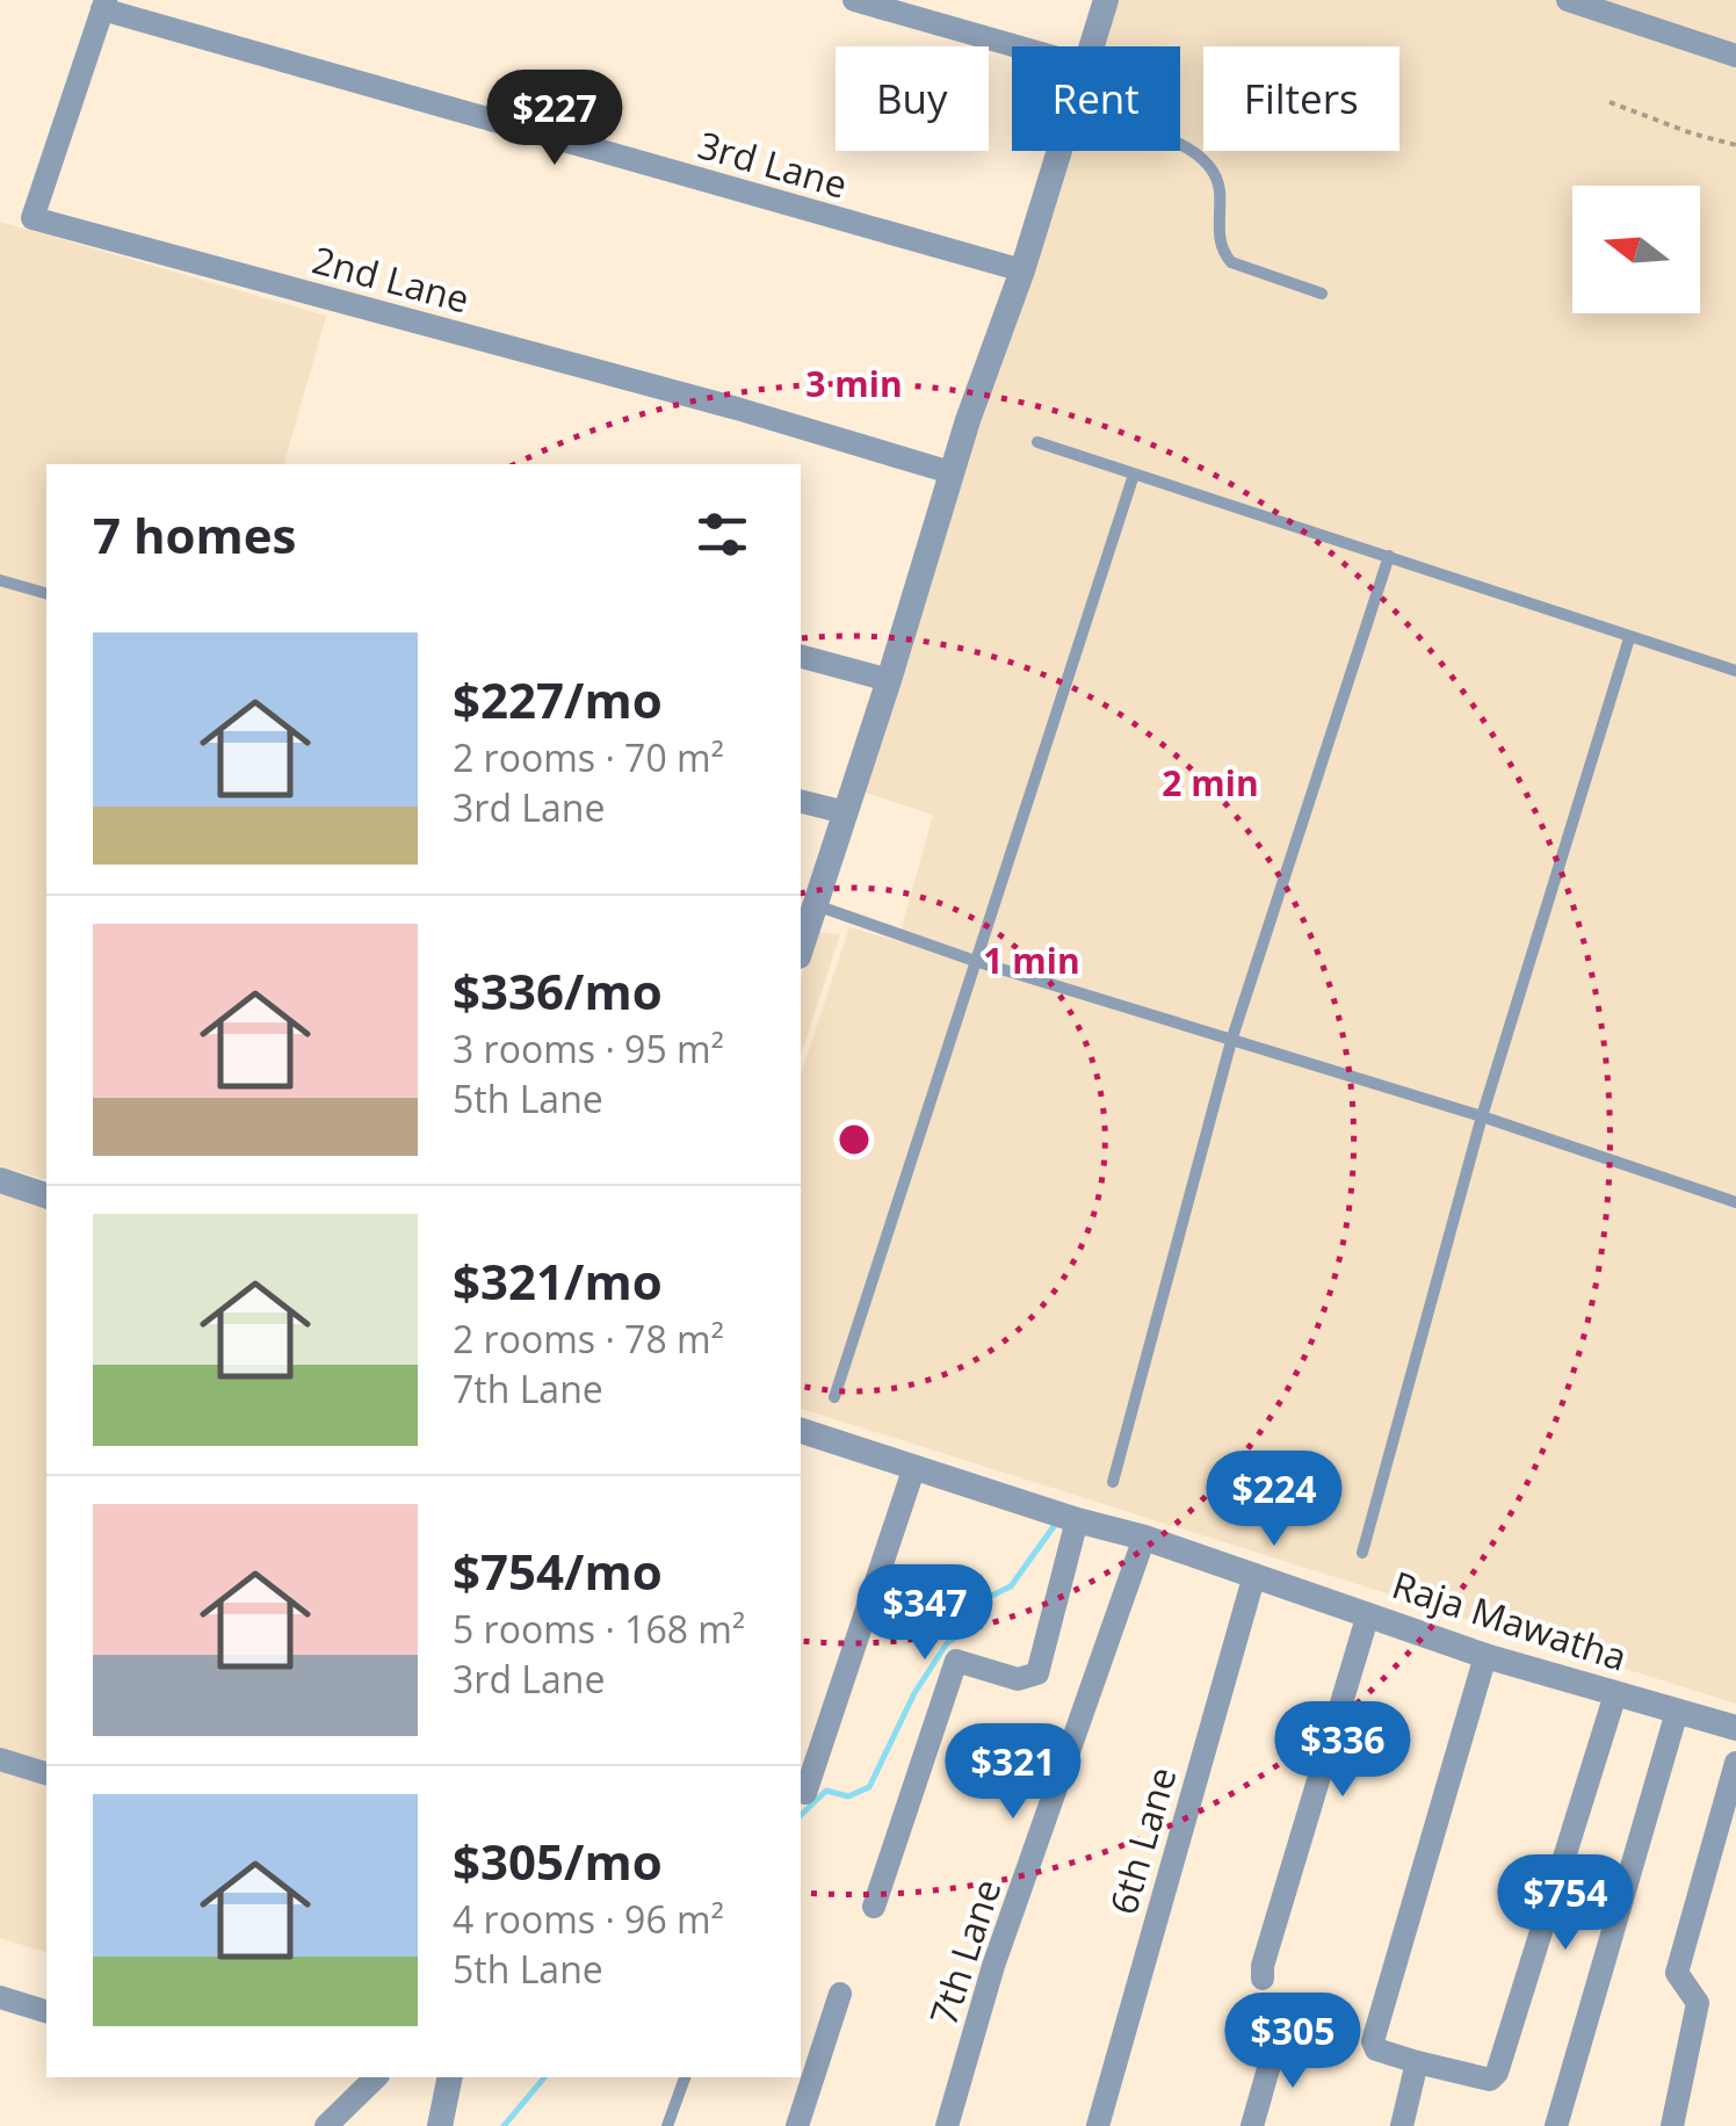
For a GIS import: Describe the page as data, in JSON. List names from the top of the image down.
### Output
{
  "streets": {
    "street": [
      "3rd Lane",
      "2nd Lane",
      "Raja Mawatha",
      "6th Lane",
      "7th Lane"
    ]
  },
  "crossings": [
    ["3rd Lane", "2nd Lane"],
    ["Raja Mawatha", "6th Lane"],
    ["Raja Mawatha", "7th Lane"]
  ],
  "north": "left",
  "page": {
    "chip": ["Buy", "Rent", "Filters"],
    "price": [
      "$227",
      "$224",
      "$347",
      "$336",
      "$321",
      "$754",
      "$305"
    ],
    "heading": "7 homes",
    "list": [
      {
        "name": "$227/mo",
        "note": "2 rooms · 70 m² · 3rd Lane"
      },
      {
        "name": "$336/mo",
        "note": "3 rooms · 95 m² · 5th Lane"
      },
      {
        "name": "$321/mo",
        "note": "2 rooms · 78 m² · 7th Lane"
      },
      {
        "name": "$754/mo",
        "note": "5 rooms · 168 m² · 3rd Lane"
      },
      {
        "name": "$305/mo",
        "note": "4 rooms · 96 m² · 5th Lane"
      }
    ]
  },
  "rings": ["3 min", "2 min", "1 min"]
}
